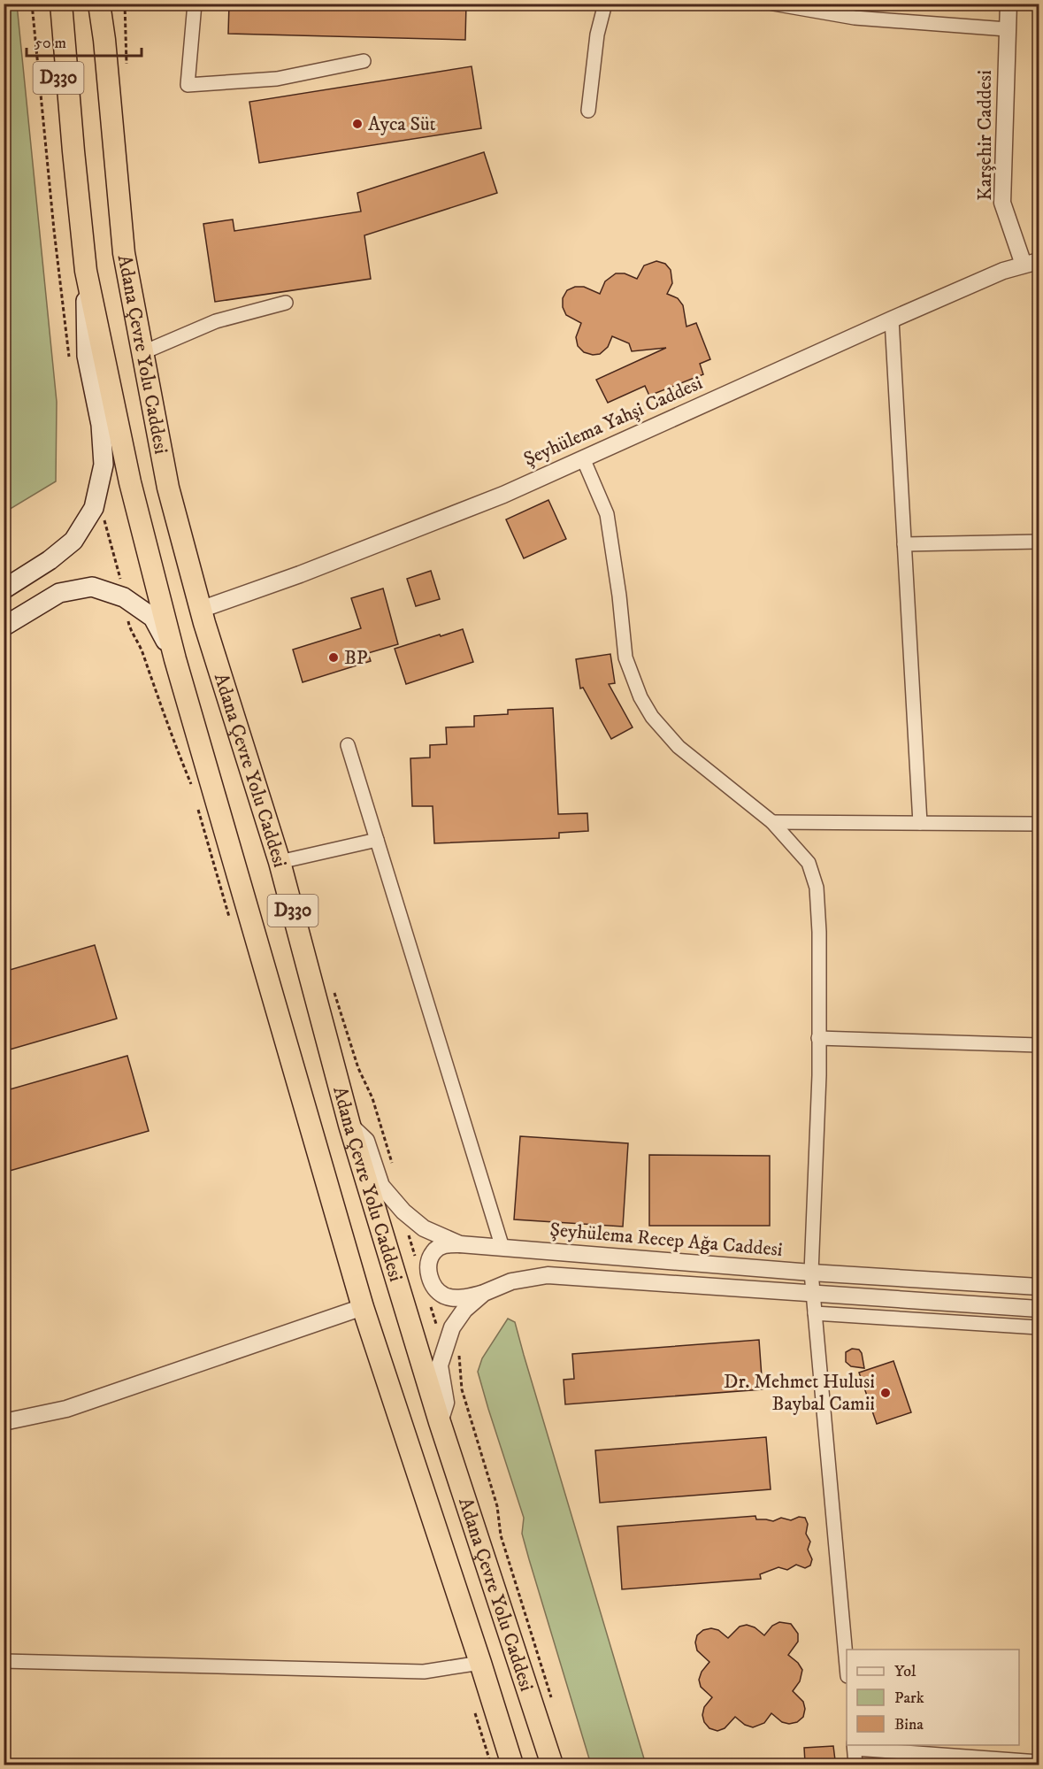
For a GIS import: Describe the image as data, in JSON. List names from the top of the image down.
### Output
{
  "streets": {
    "highway": ["D330", "Adana Çevre Yolu Caddesi"],
    "street": ["Karşehir Caddesi", "Şeyhülema Yahşi Caddesi", "Şeyhülema Recep Ağa Caddesi"]
  },
  "crossings": [
    ["D330", "Adana Çevre Yolu Caddesi"],
    ["Karşehir Caddesi", "Şeyhülema Yahşi Caddesi"],
    ["Adana Çevre Yolu Caddesi", "Şeyhülema Yahşi Caddesi"],
    ["Adana Çevre Yolu Caddesi", "Şeyhülema Recep Ağa Caddesi"]
  ],
  "places": ["Ayca Süt", "BP", "Dr. Mehmet Hulusi Baybal Camii"],
  "legend": ["Yol", "Park", "Bina"],
  "scale_bar": "50 m"
}
